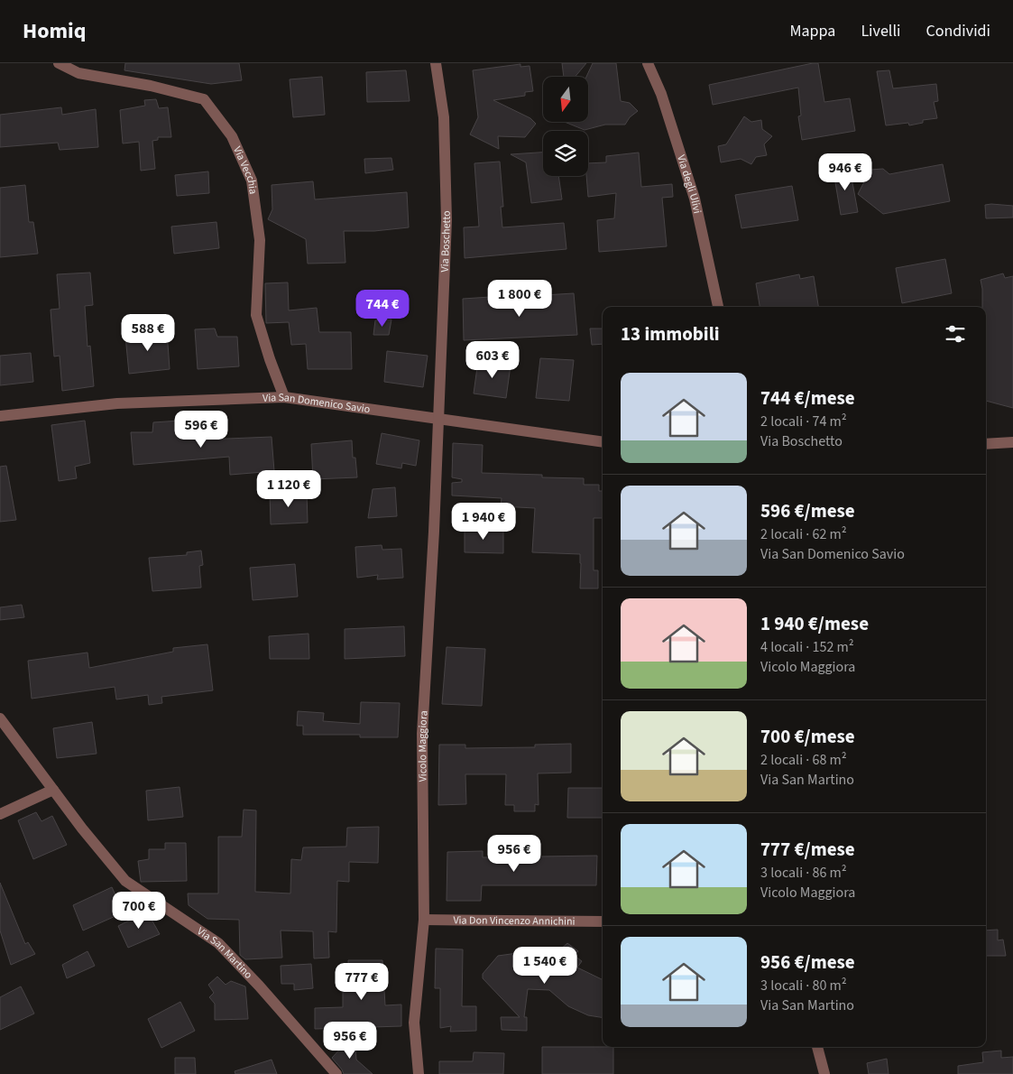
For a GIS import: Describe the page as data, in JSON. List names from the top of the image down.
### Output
{
  "streets": {
    "street": [
      "Via Vecchia",
      "Via degli Ulivi",
      "Via Boschetto",
      "Via San Domenico Savio",
      "Vicolo Maggiora",
      "Via Don Vincenzo Annichini",
      "Via San Martino"
    ]
  },
  "crossings": [
    ["Via Vecchia", "Via San Domenico Savio"],
    ["Via Boschetto", "Via San Domenico Savio"],
    ["Via Boschetto", "Vicolo Maggiora"],
    ["Via San Domenico Savio", "Vicolo Maggiora"],
    ["Vicolo Maggiora", "Via Don Vincenzo Annichini"]
  ],
  "north": "bottom",
  "page": {
    "header": "Homiq",
    "nav": ["Mappa", "Livelli", "Condividi"],
    "price": [
      "946 €",
      "1 800 €",
      "744 €",
      "588 €",
      "603 €",
      "596 €",
      "1 120 €",
      "1 940 €",
      "956 €",
      "700 €",
      "1 540 €",
      "777 €",
      "956 €"
    ],
    "heading": "13 immobili",
    "list": [
      {
        "name": "744 €/mese",
        "note": "2 locali · 74 m² · Via Boschetto"
      },
      {
        "name": "596 €/mese",
        "note": "2 locali · 62 m² · Via San Domenico Savio"
      },
      {
        "name": "1 940 €/mese",
        "note": "4 locali · 152 m² · Vicolo Maggiora"
      },
      {
        "name": "700 €/mese",
        "note": "2 locali · 68 m² · Via San Martino"
      },
      {
        "name": "777 €/mese",
        "note": "3 locali · 86 m² · Vicolo Maggiora"
      },
      {
        "name": "956 €/mese",
        "note": "3 locali · 80 m² · Via San Martino"
      }
    ]
  }
}
